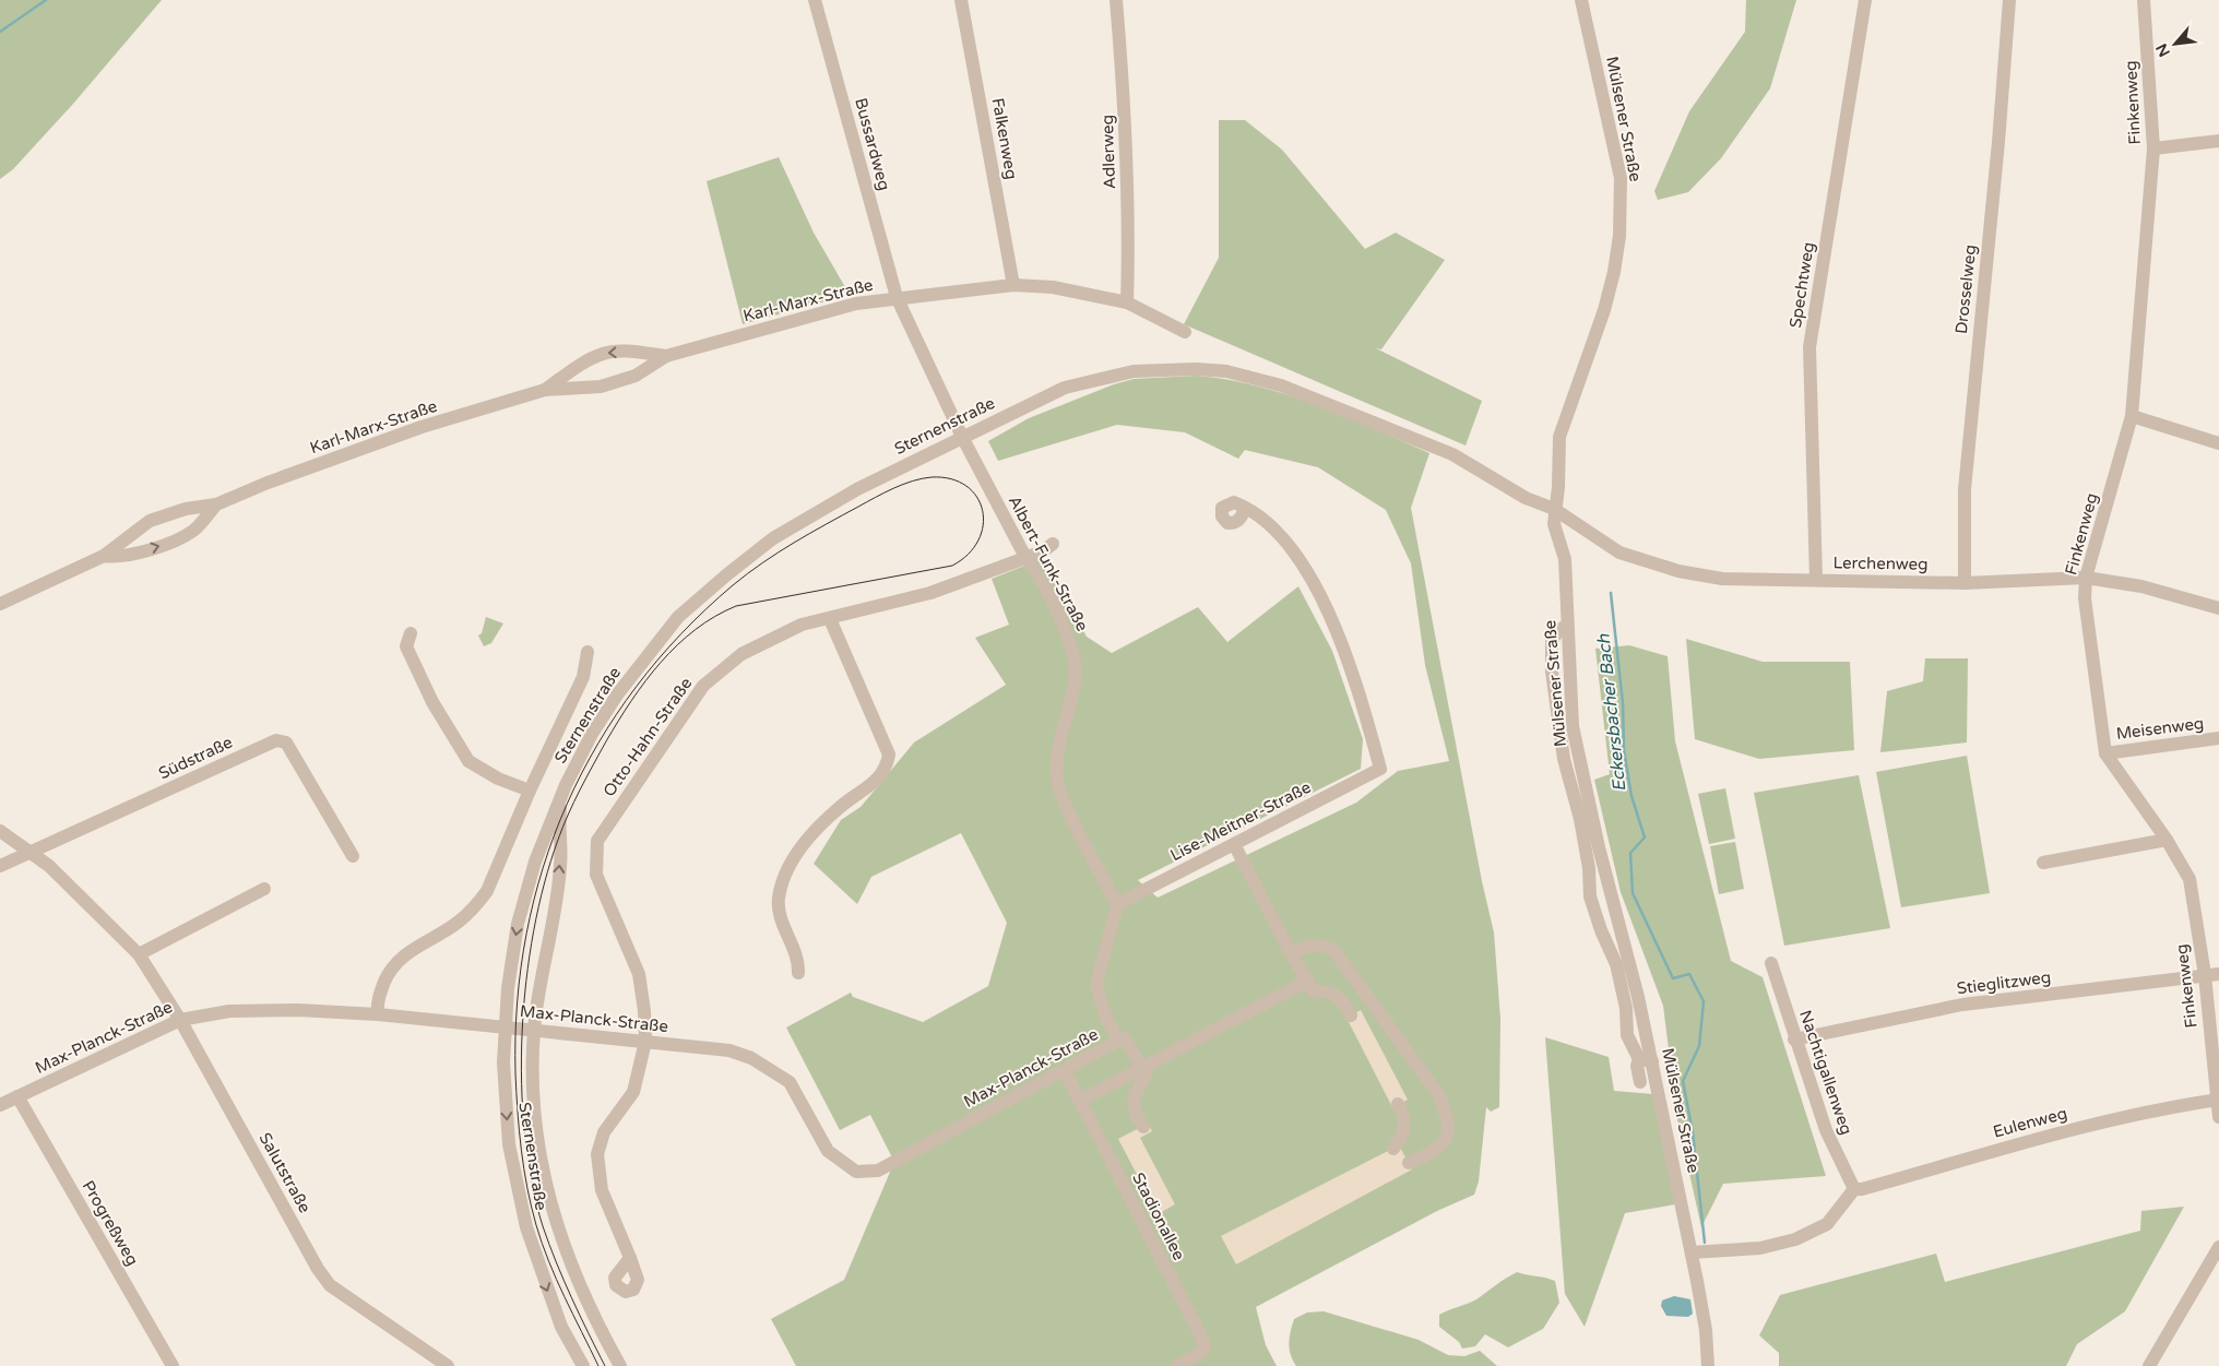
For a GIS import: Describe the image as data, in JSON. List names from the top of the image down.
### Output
{
  "streets": {
    "street": [
      "Finkenweg",
      "Mülsener Straße",
      "Falkenweg",
      "Bussardweg",
      "Adlerweg",
      "Spechtweg",
      "Drosselweg",
      "Karl-Marx-Straße",
      "Sternenstraße",
      "Albert-Funk-Straße",
      "Lerchenweg",
      "Meisenweg",
      "Otto-Hahn-Straße",
      "Südstraße",
      "Lise-Meitner-Straße",
      "Stieglitzweg",
      "Max-Planck-Straße",
      "Nachtigallenweg",
      "Eulenweg",
      "Salutstraße",
      "Stadionallee",
      "Progreßweg"
    ]
  },
  "crossings": [
    ["Finkenweg", "Lerchenweg"],
    ["Finkenweg", "Meisenweg"],
    ["Finkenweg", "Stieglitzweg"],
    ["Finkenweg", "Eulenweg"],
    ["Mülsener Straße", "Sternenstraße"],
    ["Mülsener Straße", "Lerchenweg"],
    ["Falkenweg", "Karl-Marx-Straße"],
    ["Bussardweg", "Karl-Marx-Straße"],
    ["Bussardweg", "Albert-Funk-Straße"],
    ["Adlerweg", "Karl-Marx-Straße"],
    ["Spechtweg", "Lerchenweg"],
    ["Drosselweg", "Lerchenweg"],
    ["Karl-Marx-Straße", "Albert-Funk-Straße"],
    ["Sternenstraße", "Albert-Funk-Straße"],
    ["Sternenstraße", "Lerchenweg"],
    ["Sternenstraße", "Max-Planck-Straße"],
    ["Albert-Funk-Straße", "Otto-Hahn-Straße"],
    ["Albert-Funk-Straße", "Lise-Meitner-Straße"],
    ["Otto-Hahn-Straße", "Max-Planck-Straße"],
    ["Südstraße", "Salutstraße"],
    ["Stieglitzweg", "Nachtigallenweg"],
    ["Max-Planck-Straße", "Salutstraße"],
    ["Max-Planck-Straße", "Stadionallee"],
    ["Max-Planck-Straße", "Progreßweg"],
    ["Nachtigallenweg", "Eulenweg"]
  ],
  "water": ["Eckersbacher Bach"],
  "north": "bottom left"
}
